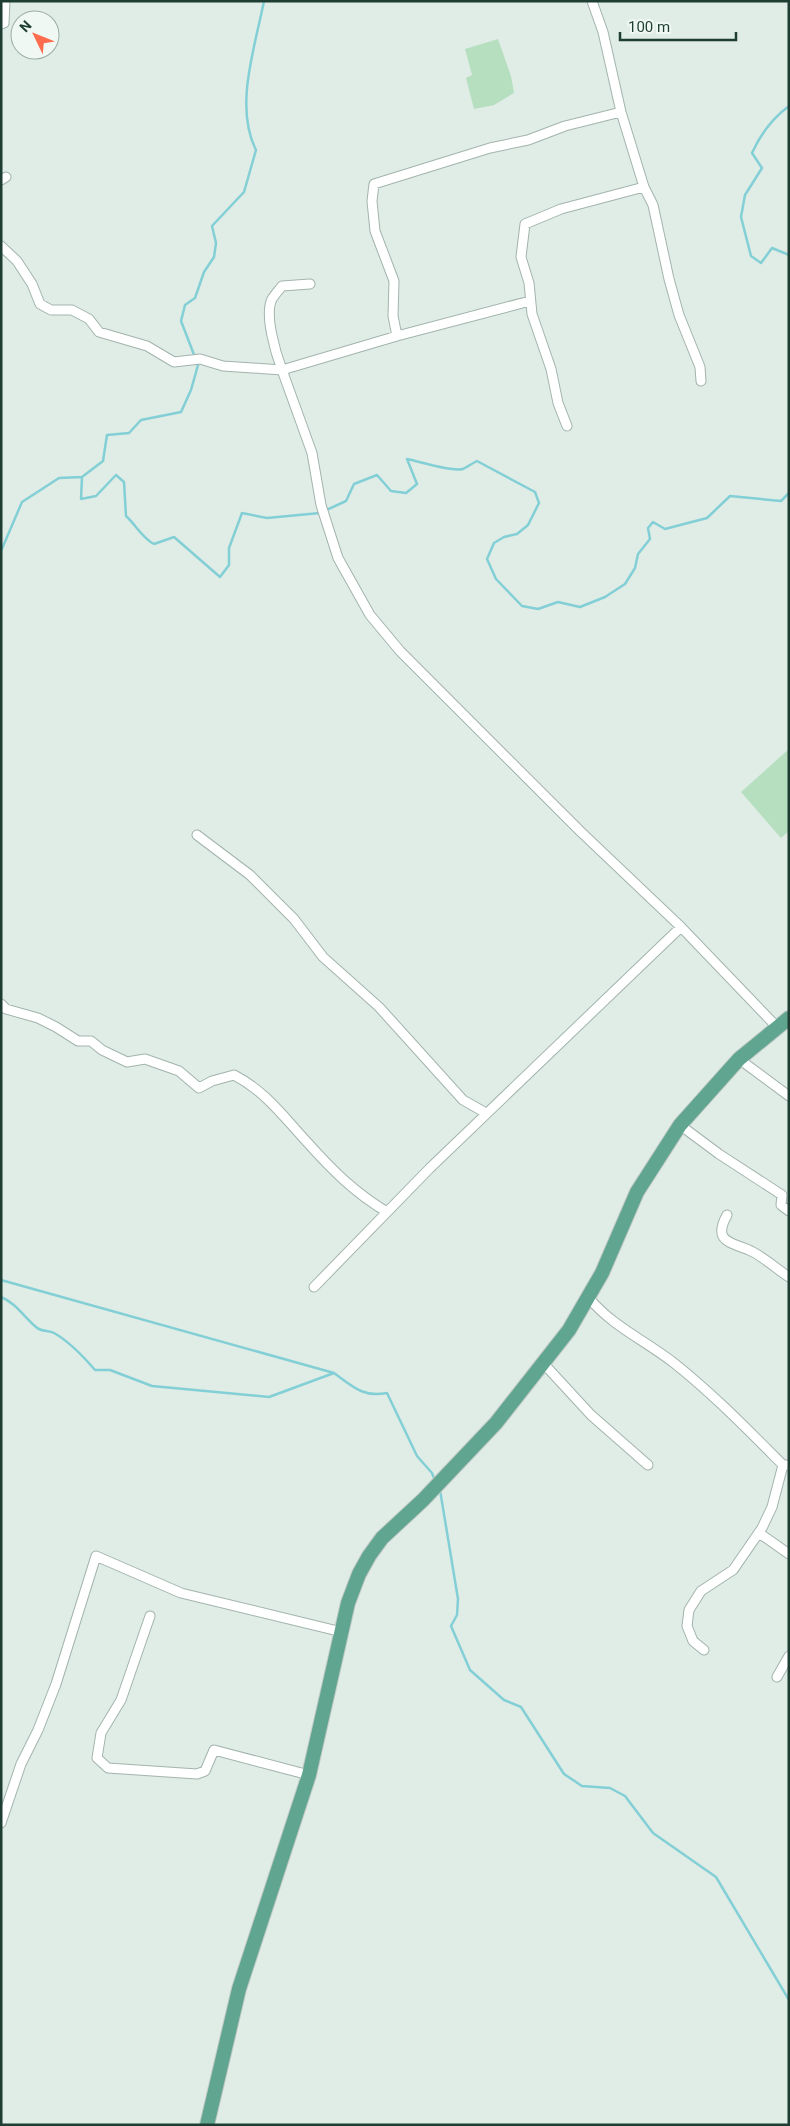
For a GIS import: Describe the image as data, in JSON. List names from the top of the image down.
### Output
{
  "scale_bar": "100 m",
  "north": "top left"
}
